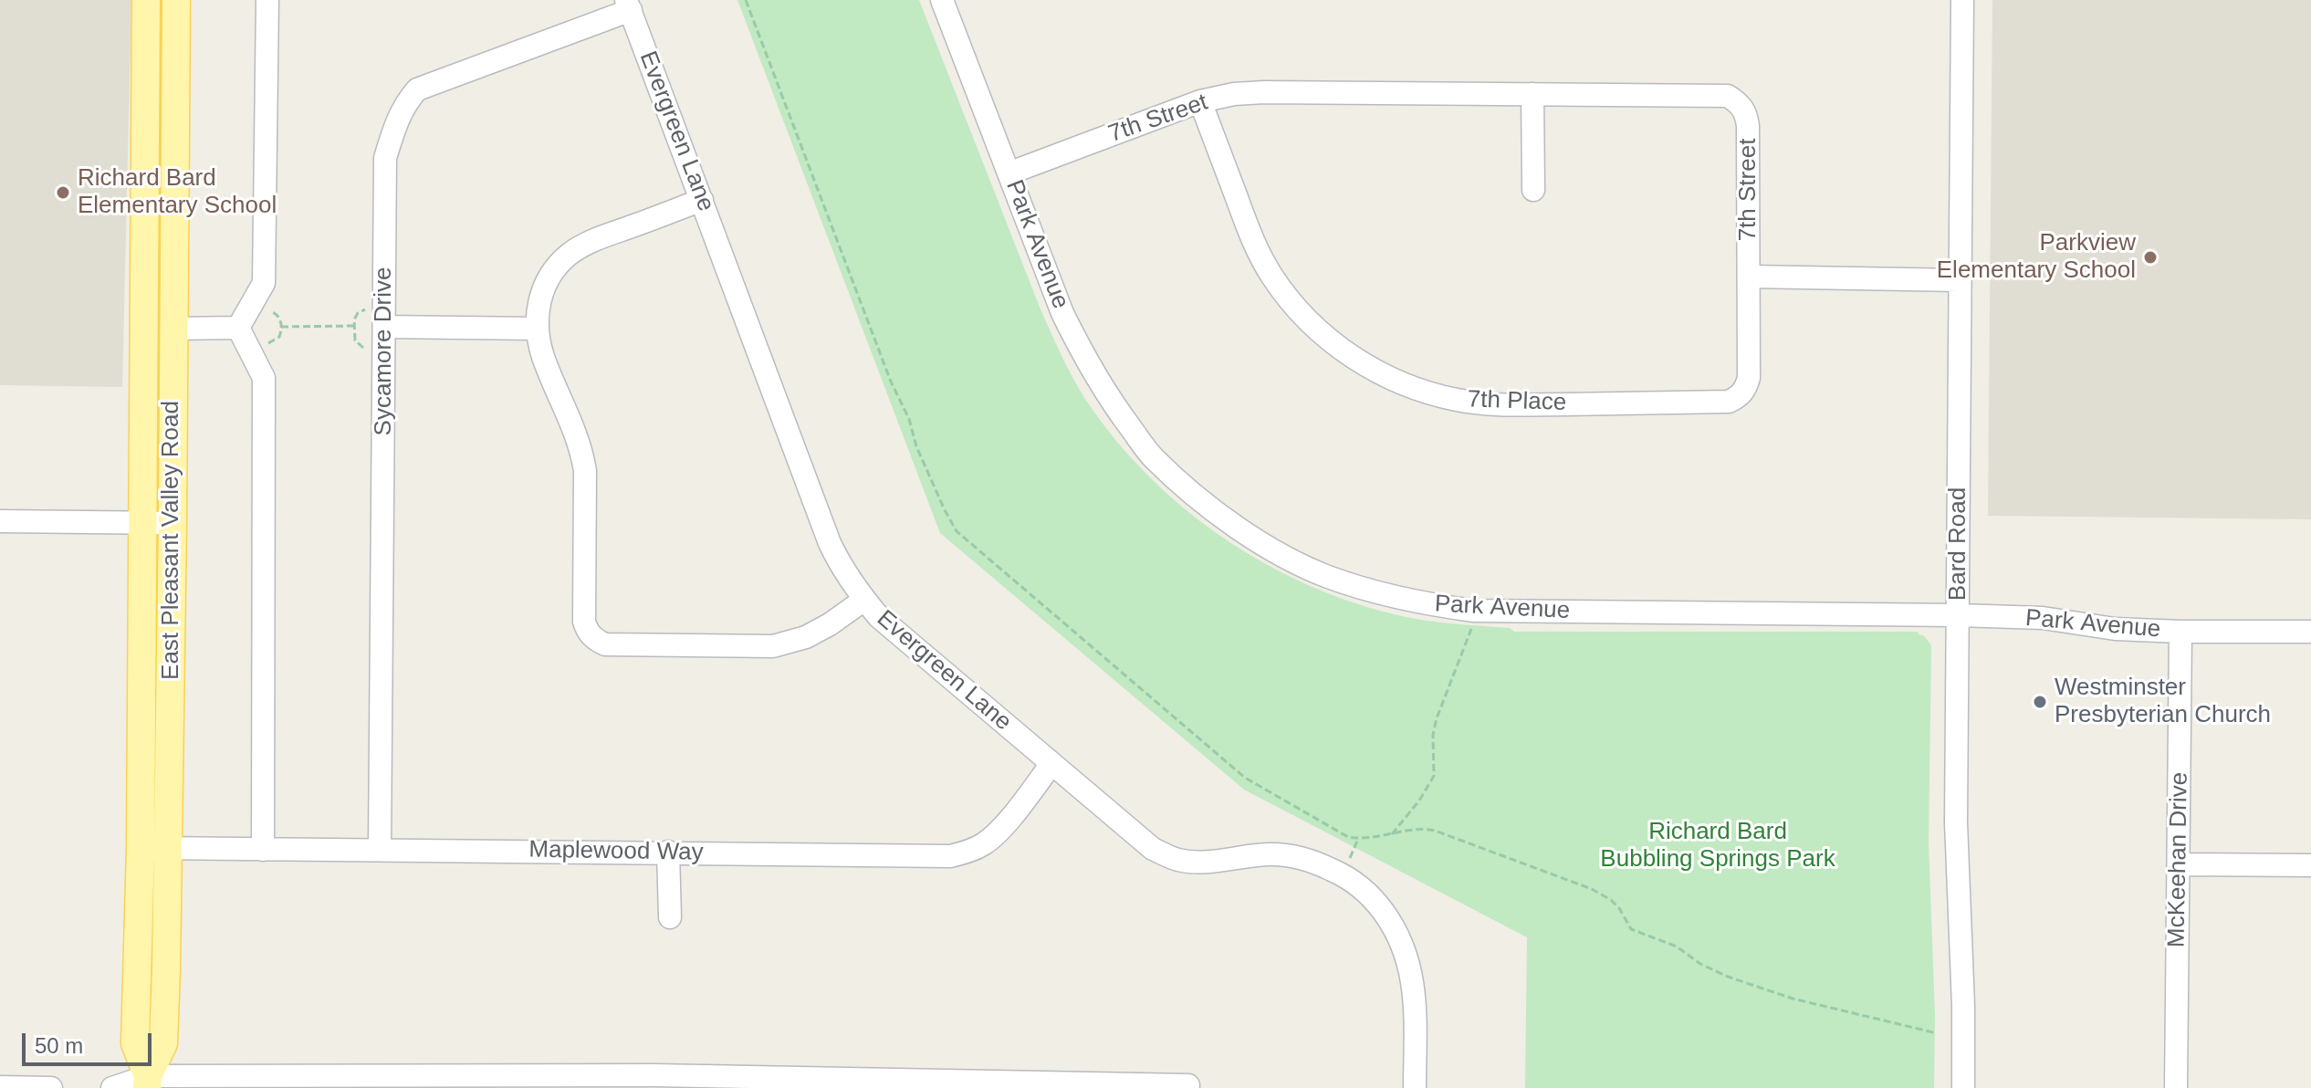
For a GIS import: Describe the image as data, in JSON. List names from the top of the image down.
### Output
{
  "streets": {
    "main road": ["East Pleasant Valley Road"],
    "street": [
      "7th Street",
      "Evergreen Lane",
      "Park Avenue",
      "Sycamore Drive",
      "7th Place",
      "Bard Road",
      "Maplewood Way",
      "McKeehan Drive"
    ]
  },
  "crossings": [
    ["7th Street", "Park Avenue"],
    ["7th Street", "7th Place"],
    ["7th Street", "Bard Road"],
    ["Evergreen Lane", "Sycamore Drive"],
    ["Evergreen Lane", "Maplewood Way"],
    ["Park Avenue", "Bard Road"],
    ["Park Avenue", "McKeehan Drive"],
    ["Sycamore Drive", "Maplewood Way"],
    ["East Pleasant Valley Road", "Maplewood Way"]
  ],
  "parks": ["Richard Bard Bubbling Springs Park"],
  "places": ["Richard Bard Elementary School", "Parkview Elementary School", "Westminster Presbyterian Church"],
  "scale_bar": "50 m"
}
